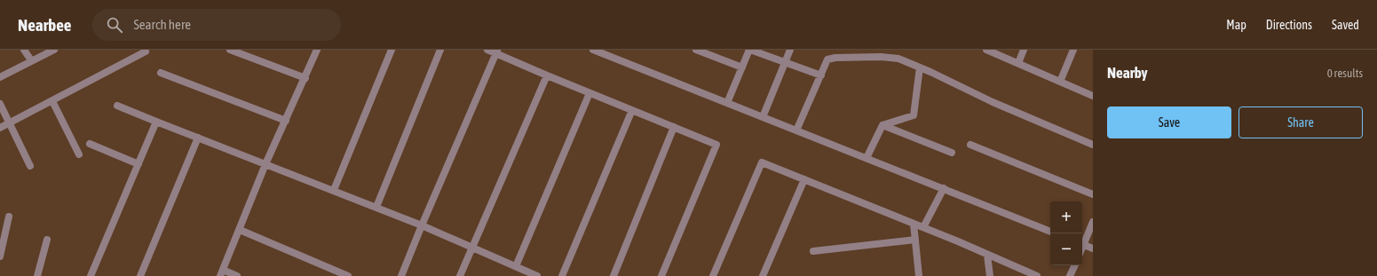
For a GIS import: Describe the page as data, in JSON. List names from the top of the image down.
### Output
{
  "page": {
    "header": "Nearbee",
    "search": "Search here",
    "nav": ["Map", "Directions", "Saved"],
    "heading": ["Nearby", "0 results"],
    "buttons": ["Save", "Share"],
    "map_buttons": ["+", "−"]
  }
}
